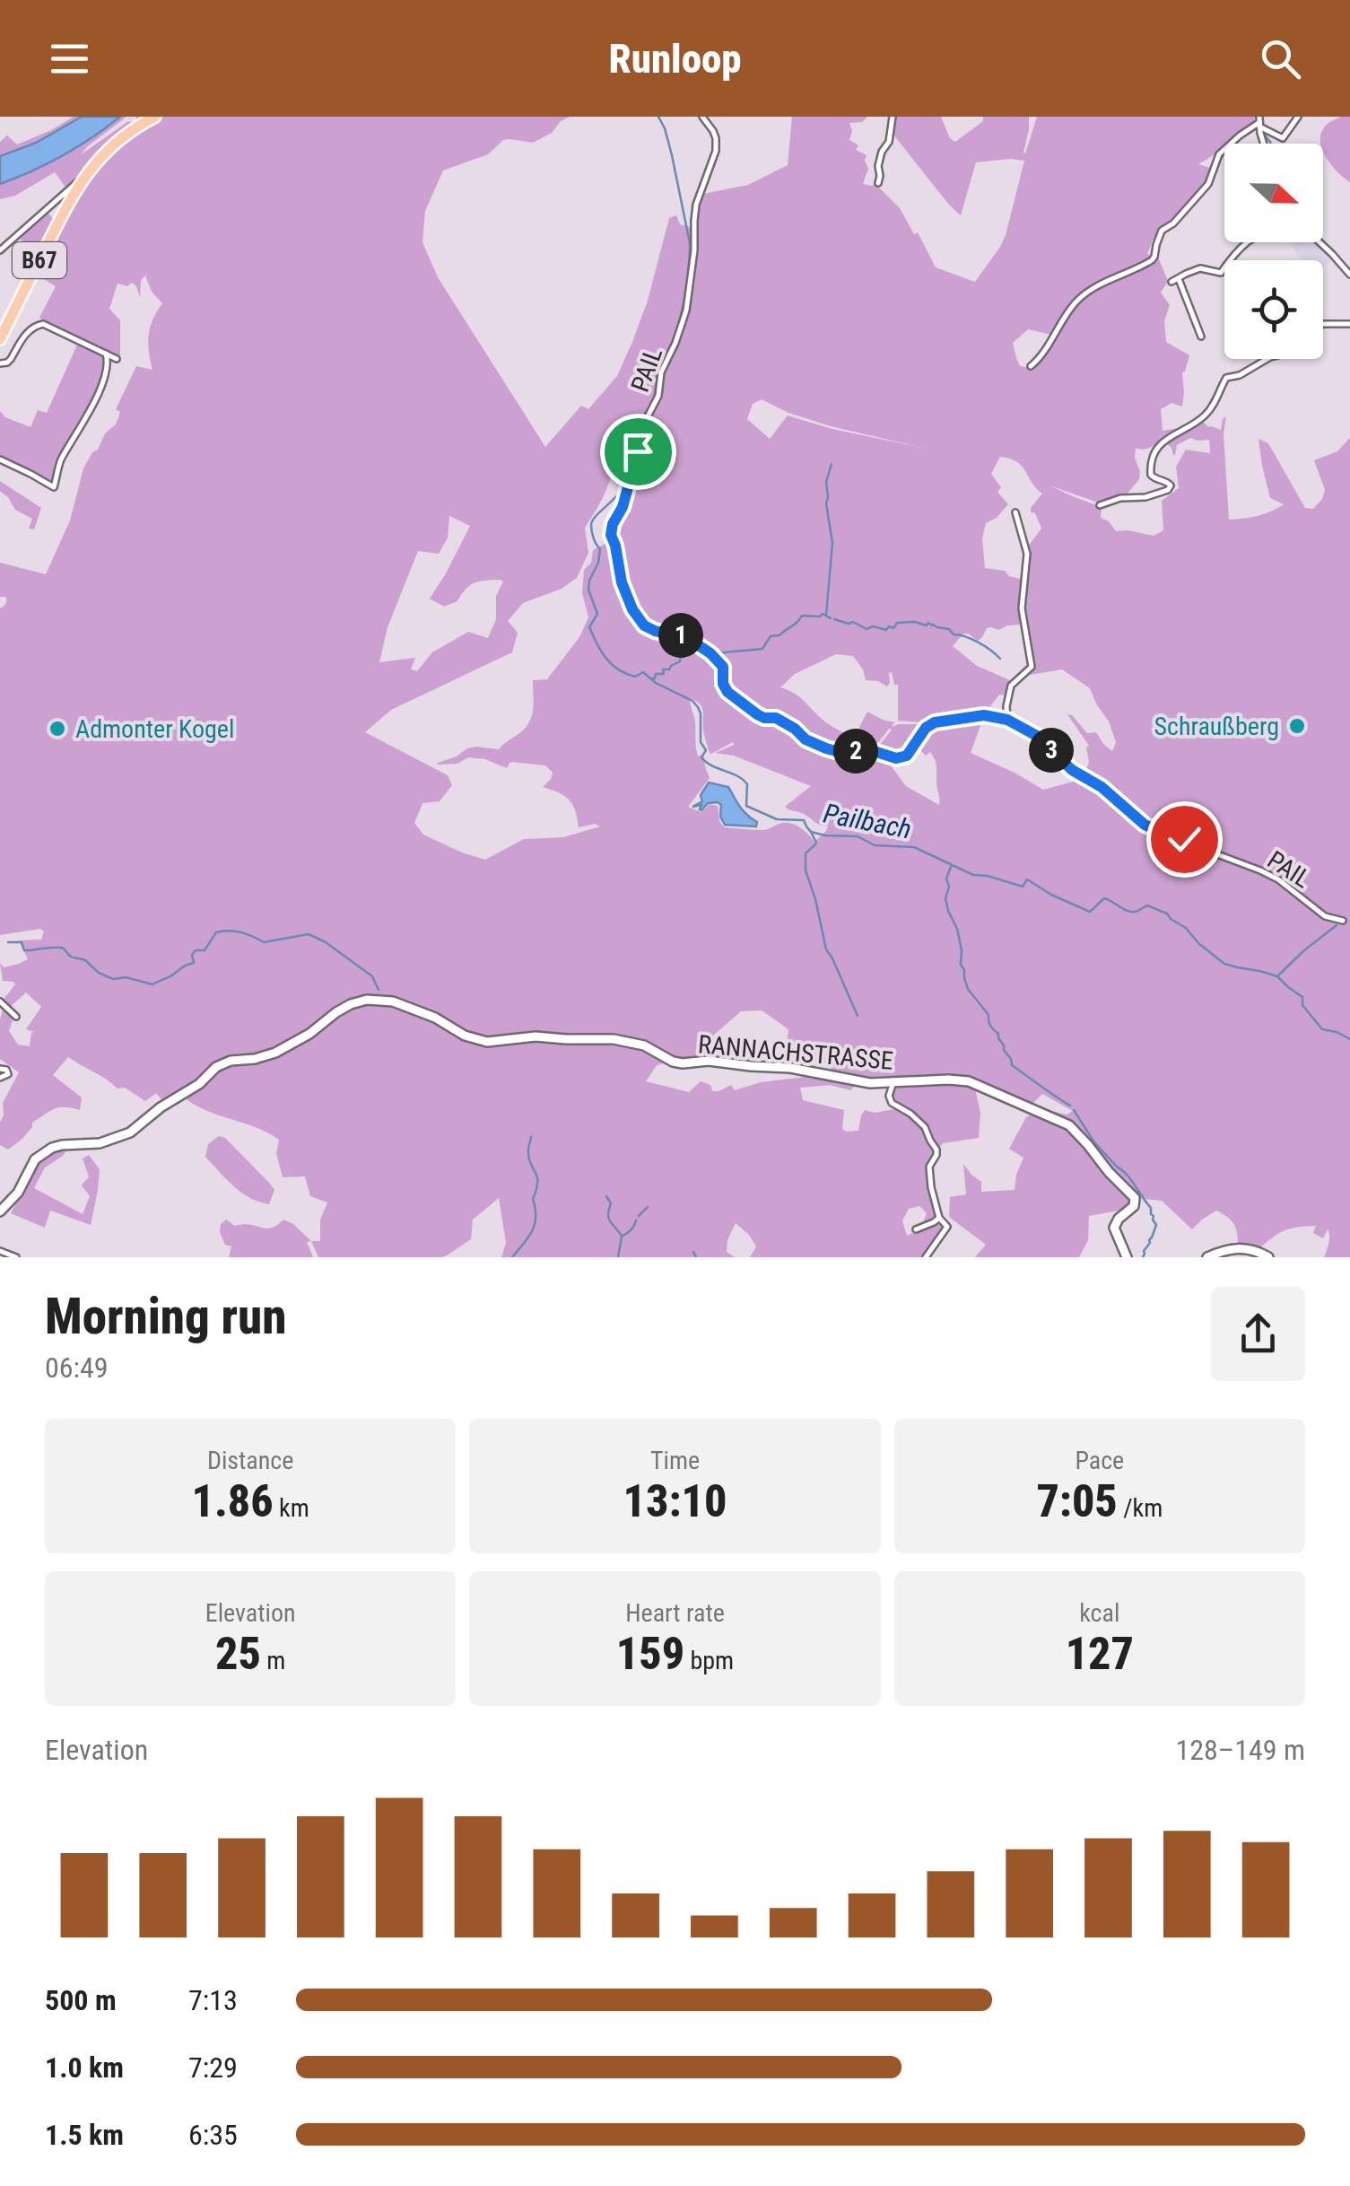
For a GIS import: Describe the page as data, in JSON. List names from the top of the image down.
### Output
{
  "streets": {
    "main road": ["B67"],
    "street": ["PAIL", "RANNACHSTRASSE"]
  },
  "water": ["Pailbach"],
  "places": ["Schraußberg", "Admonter Kogel"],
  "north": "right",
  "page": {
    "header": "Runloop",
    "pins": ["1", "3", "2"],
    "heading": ["Morning run", "06:49"],
    "stats": [
      ["Distance", "1.86 km"],
      ["Time", "13:10"],
      ["Pace", "7:05 /km"],
      ["Elevation", "25 m"],
      ["Heart rate", "159 bpm"],
      ["kcal", "127"]
    ],
    "chart": ["Elevation", "128–149 m"],
    "list": [
      {
        "name": "500 m",
        "note": "7:13"
      },
      {
        "name": "1.0 km",
        "note": "7:29"
      },
      {
        "name": "1.5 km",
        "note": "6:35"
      }
    ]
  }
}
